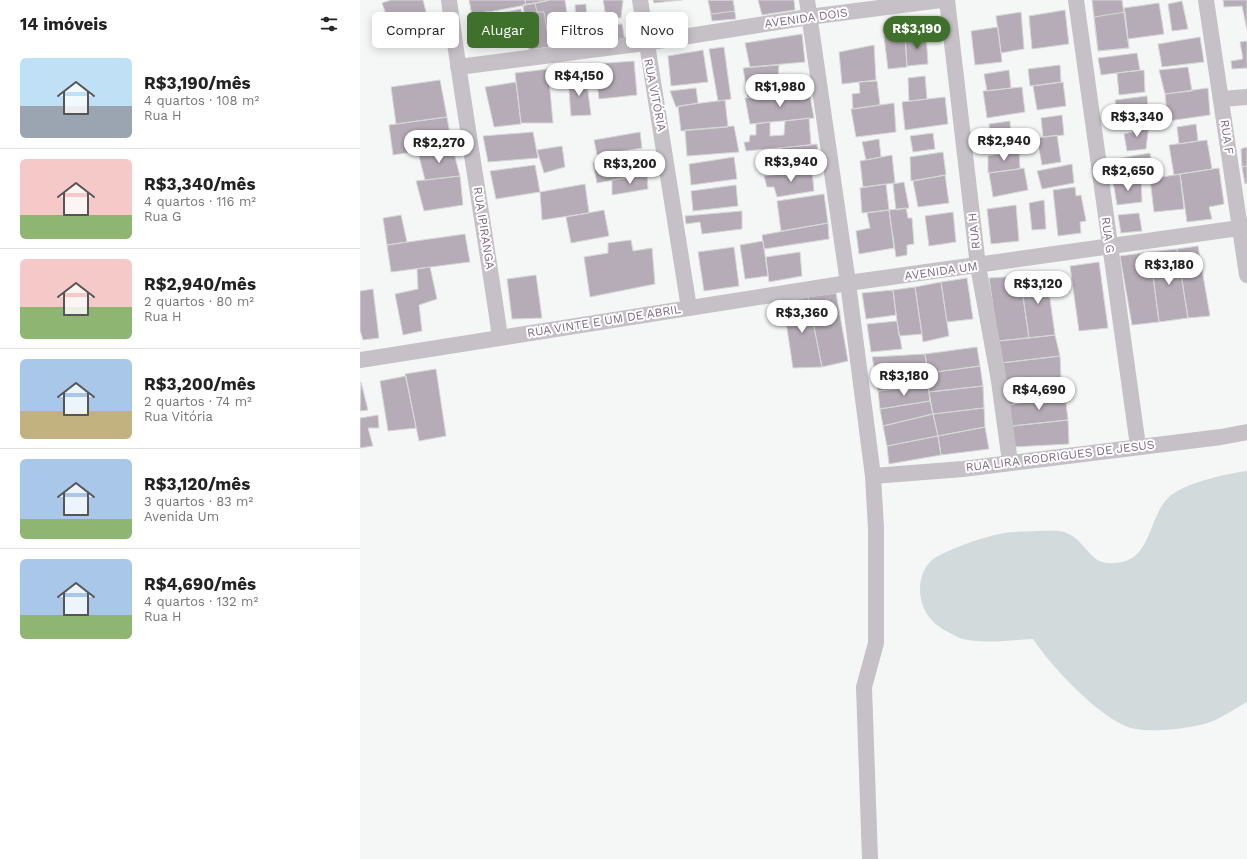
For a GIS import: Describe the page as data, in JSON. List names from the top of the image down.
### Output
{
  "streets": {
    "street": [
      "AVENIDA DOIS",
      "RUA VITÓRIA",
      "RUA F",
      "RUA IPIRANGA",
      "RUA H",
      "RUA G",
      "AVENIDA UM",
      "RUA VINTE E UM DE ABRIL",
      "RUA LIRA RODRIGUES DE JESUS"
    ]
  },
  "crossings": [
    ["AVENIDA DOIS", "RUA IPIRANGA"],
    ["RUA VITÓRIA", "RUA VINTE E UM DE ABRIL"],
    ["RUA F", "AVENIDA UM"],
    ["RUA IPIRANGA", "RUA VINTE E UM DE ABRIL"],
    ["RUA H", "AVENIDA UM"],
    ["RUA H", "RUA LIRA RODRIGUES DE JESUS"],
    ["RUA G", "AVENIDA UM"],
    ["RUA G", "RUA LIRA RODRIGUES DE JESUS"],
    ["AVENIDA UM", "RUA VINTE E UM DE ABRIL"]
  ],
  "page": {
    "heading": "14 imóveis",
    "chip": [
      "Comprar",
      "Alugar",
      "Filtros",
      "Novo"
    ],
    "price": [
      "R$3,190",
      "R$4,150",
      "R$1,980",
      "R$3,340",
      "R$2,940",
      "R$2,270",
      "R$3,940",
      "R$3,200",
      "R$2,650",
      "R$3,180",
      "R$3,120",
      "R$3,360",
      "R$3,180",
      "R$4,690"
    ],
    "list": [
      {
        "name": "R$3,190/mês",
        "note": "4 quartos · 108 m² · Rua H"
      },
      {
        "name": "R$3,340/mês",
        "note": "4 quartos · 116 m² · Rua G"
      },
      {
        "name": "R$2,940/mês",
        "note": "2 quartos · 80 m² · Rua H"
      },
      {
        "name": "R$3,200/mês",
        "note": "2 quartos · 74 m² · Rua Vitória"
      },
      {
        "name": "R$3,120/mês",
        "note": "3 quartos · 83 m² · Avenida Um"
      },
      {
        "name": "R$4,690/mês",
        "note": "4 quartos · 132 m² · Rua H"
      }
    ]
  }
}
